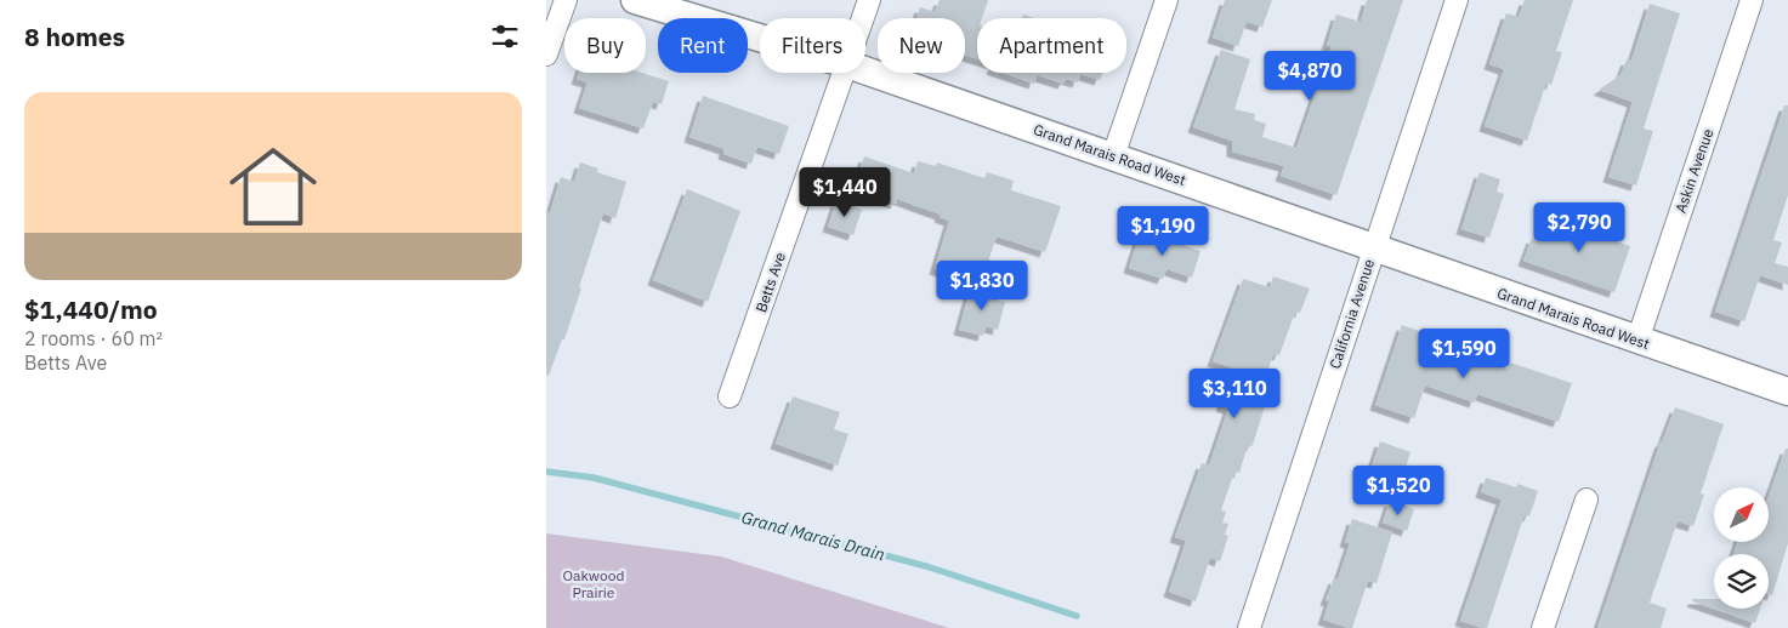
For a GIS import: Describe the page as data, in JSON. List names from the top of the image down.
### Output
{
  "streets": {
    "street": [
      "Grand Marais Road West",
      "Askin Avenue",
      "Betts Ave",
      "California Avenue"
    ]
  },
  "crossings": [
    ["Grand Marais Road West", "Askin Avenue"],
    ["Grand Marais Road West", "California Avenue"]
  ],
  "water": ["Grand Marais Drain"],
  "parks": ["Oakwood Prairie"],
  "north": "top right",
  "page": {
    "heading": "8 homes",
    "chip": [
      "Buy",
      "Rent",
      "Filters",
      "New",
      "Apartment"
    ],
    "price": [
      "$4,870",
      "$1,440",
      "$2,790",
      "$1,190",
      "$1,830",
      "$1,590",
      "$3,110",
      "$1,520"
    ],
    "list": [
      {
        "name": "$1,440/mo",
        "note": "2 rooms · 60 m² · Betts Ave"
      }
    ]
  }
}
